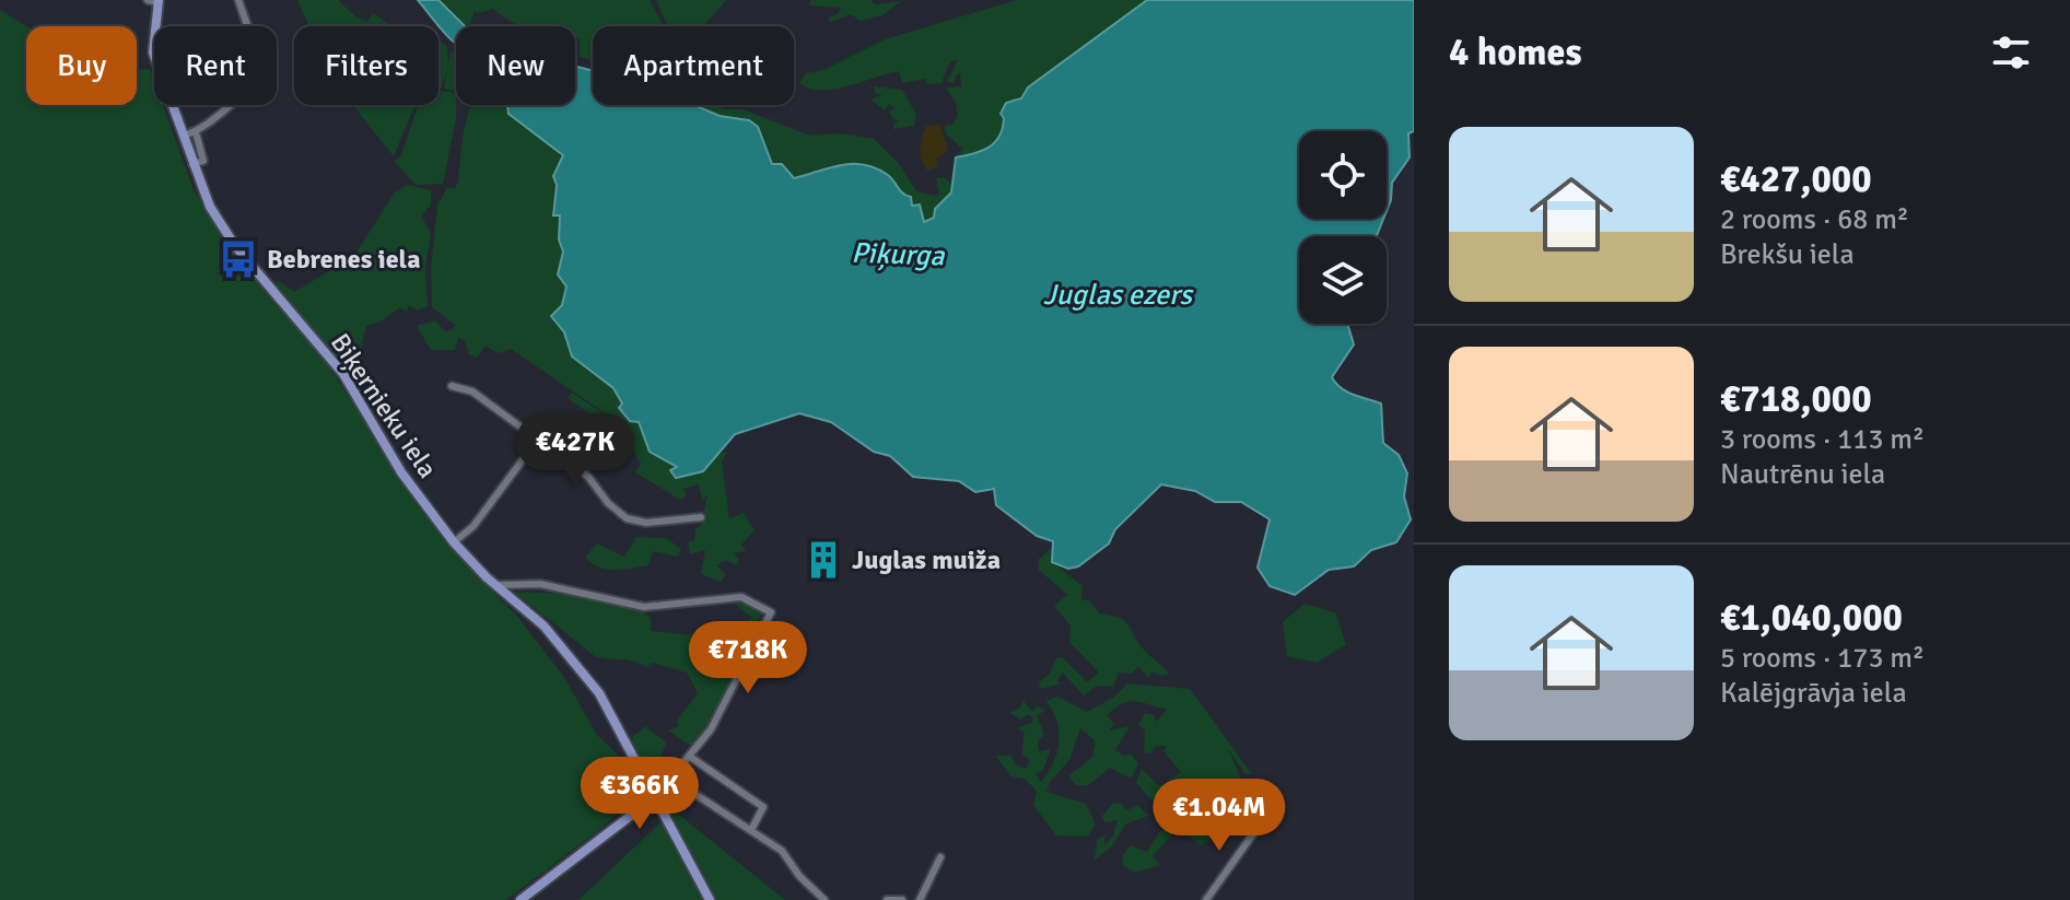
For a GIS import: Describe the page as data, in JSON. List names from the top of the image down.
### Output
{
  "streets": {
    "main road": ["Biķernieku iela"]
  },
  "water": ["Piķurga", "Juglas ezers"],
  "places": {
    "bus stop": ["Bebrenes iela"],
    "building": ["Juglas muiža"]
  },
  "page": {
    "heading": "4 homes",
    "chip": [
      "Buy",
      "Rent",
      "Filters",
      "New",
      "Apartment"
    ],
    "list": [
      {
        "name": "€427,000",
        "note": "2 rooms · 68 m² · Brekšu iela"
      },
      {
        "name": "€718,000",
        "note": "3 rooms · 113 m² · Nautrēnu iela"
      },
      {
        "name": "€1,040,000",
        "note": "5 rooms · 173 m² · Kalējgrāvja iela"
      }
    ],
    "price": [
      "€427K",
      "€718K",
      "€366K",
      "€1.04M"
    ]
  }
}
